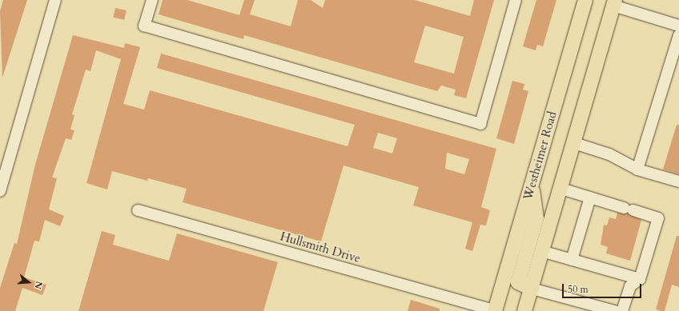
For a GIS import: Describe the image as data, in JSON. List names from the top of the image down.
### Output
{
  "streets": {
    "main road": ["Westheimer Road"],
    "street": ["Hullsmith Drive"]
  },
  "crossings": [
    ["Westheimer Road", "Hullsmith Drive"]
  ],
  "scale_bar": "50 m",
  "north": "right"
}
